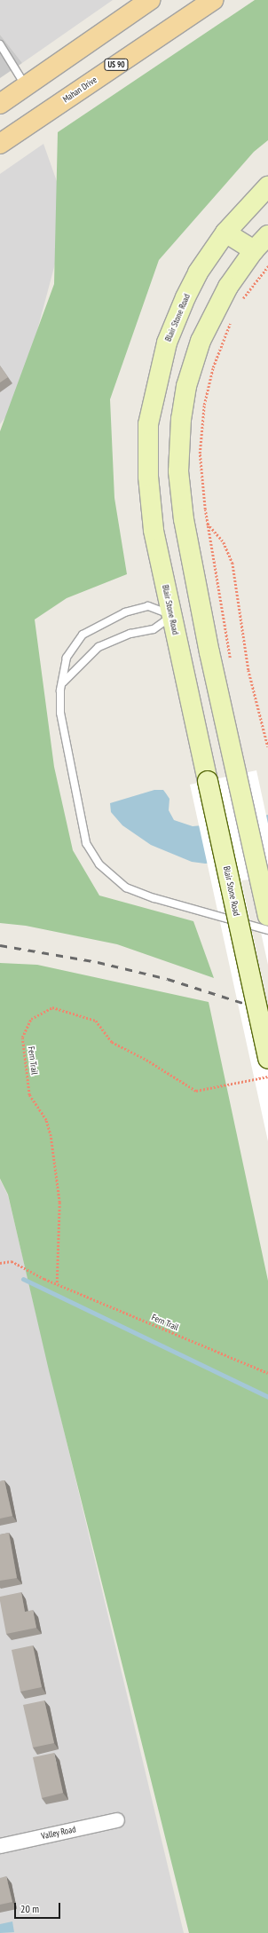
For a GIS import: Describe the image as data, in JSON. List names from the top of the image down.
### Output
{
  "streets": {
    "main road": ["US 90", "Mahan Drive", "Blair Stone Road"],
    "street": ["Valley Road"],
    "path": ["Fern Trail"]
  },
  "scale_bar": "20 m"
}
